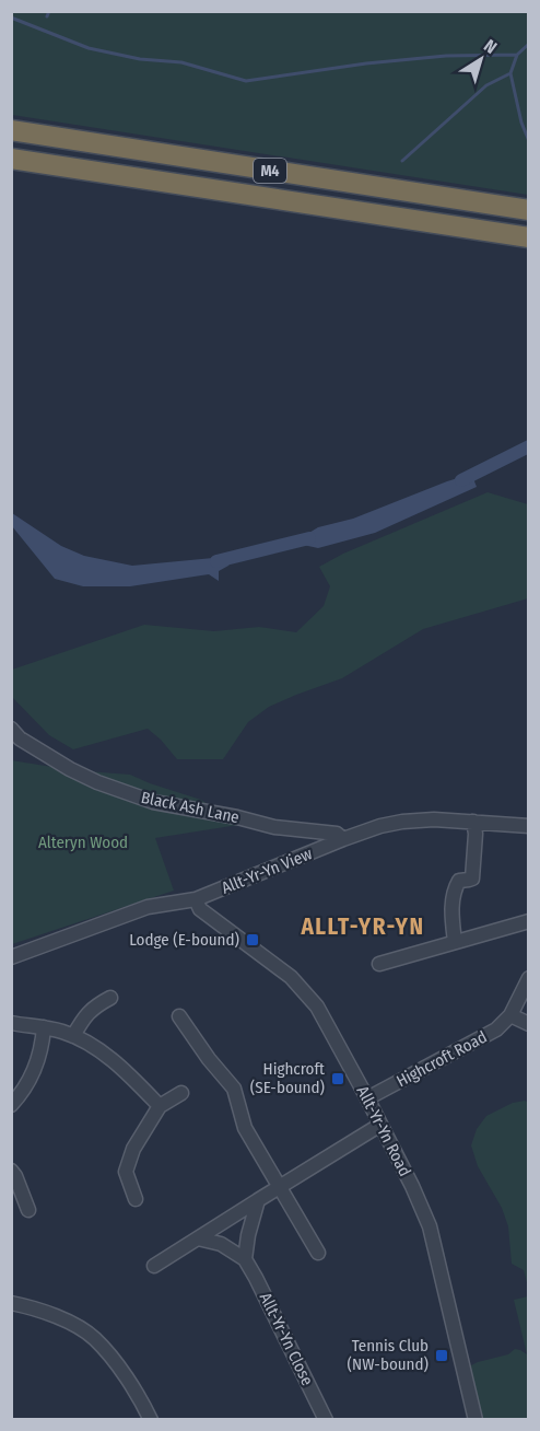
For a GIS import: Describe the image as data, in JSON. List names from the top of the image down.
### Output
{
  "streets": {
    "highway": ["M4"],
    "street": [
      "Black Ash Lane",
      "Allt-Yr-Yn View",
      "Highcroft Road",
      "Allt-Yr-Yn Road",
      "Allt-Yr-Yn Close"
    ]
  },
  "crossings": [
    ["Black Ash Lane", "Allt-Yr-Yn View"],
    ["Allt-Yr-Yn View", "Allt-Yr-Yn Road"],
    ["Highcroft Road", "Allt-Yr-Yn Road"]
  ],
  "districts": ["ALLT-YR-YN"],
  "parks": ["Alteryn Wood"],
  "places": {
    "transit": ["Lodge (E-bound)", "Highcroft (SE-bound)", "Tennis Club (NW-bound)"]
  },
  "north": "top right"
}
